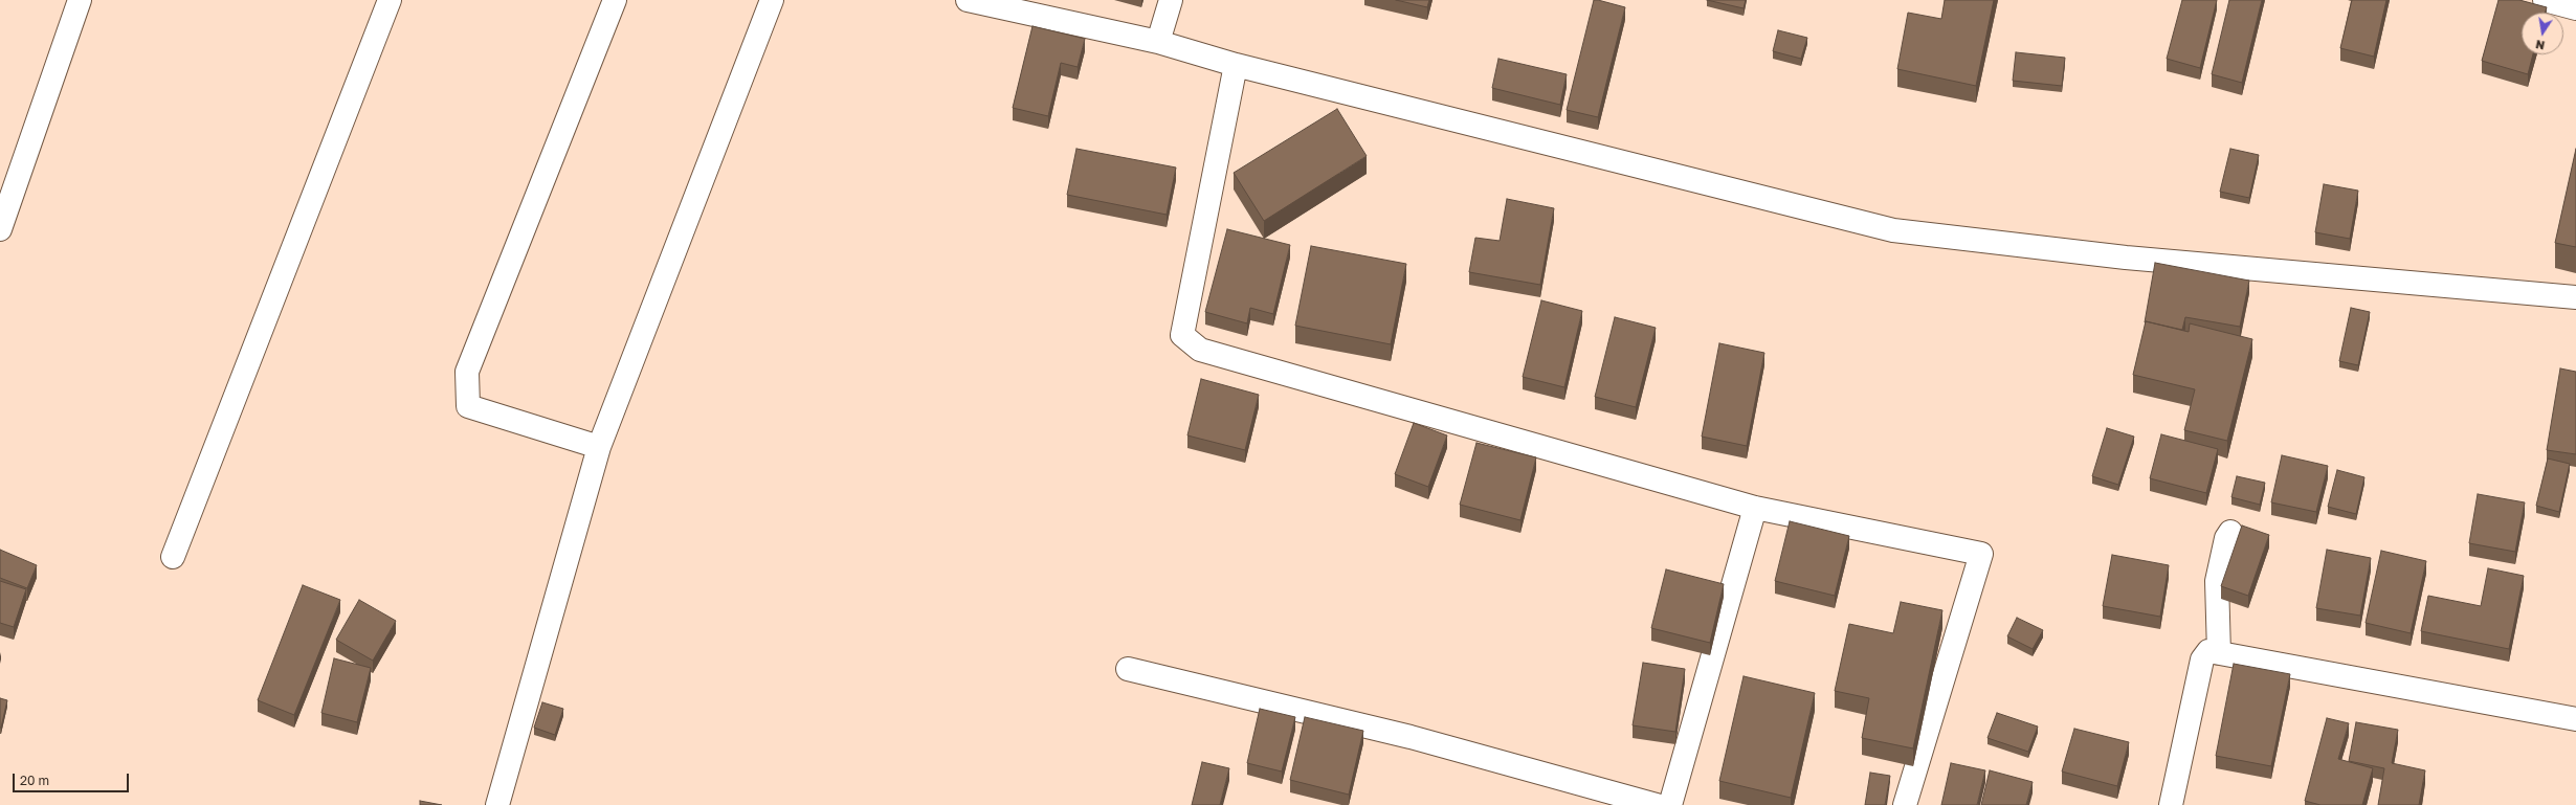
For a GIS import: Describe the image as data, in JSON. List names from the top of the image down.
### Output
{
  "scale_bar": "20 m",
  "north": "bottom"
}
